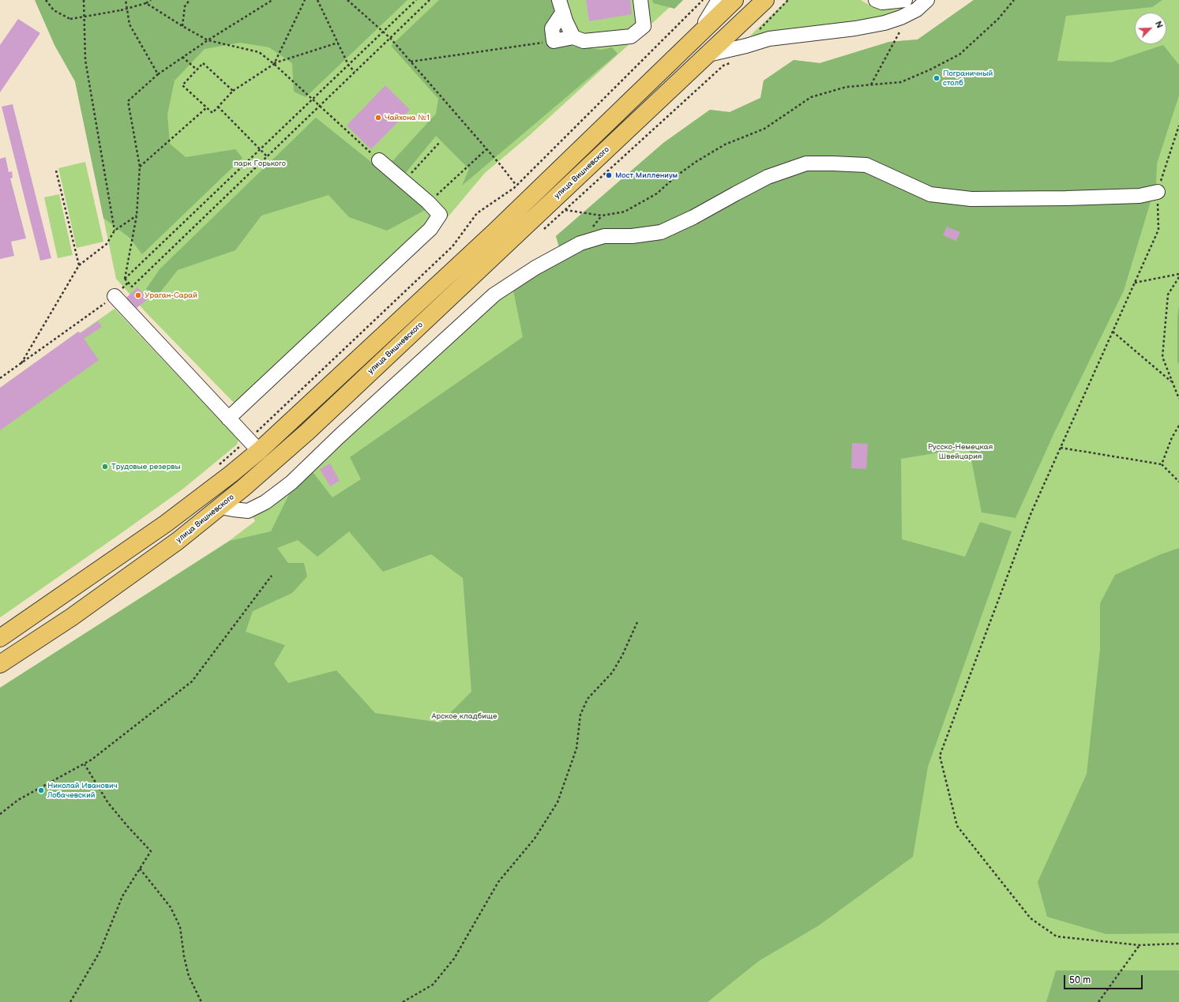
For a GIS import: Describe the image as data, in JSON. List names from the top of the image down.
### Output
{
  "streets": {
    "main road": ["улица Вишневского"]
  },
  "parks": ["парк Горького", "Русско-Немецкая Швейцария", "Арское кладбище"],
  "places": [
    "Пограничный столб",
    "Чайхона №1",
    "Мост Миллениум",
    "Ураган-Сарай",
    "Трудовые резервы",
    "Николай Иванович Лобачевский"
  ],
  "scale_bar": "50 m",
  "north": "top right"
}
